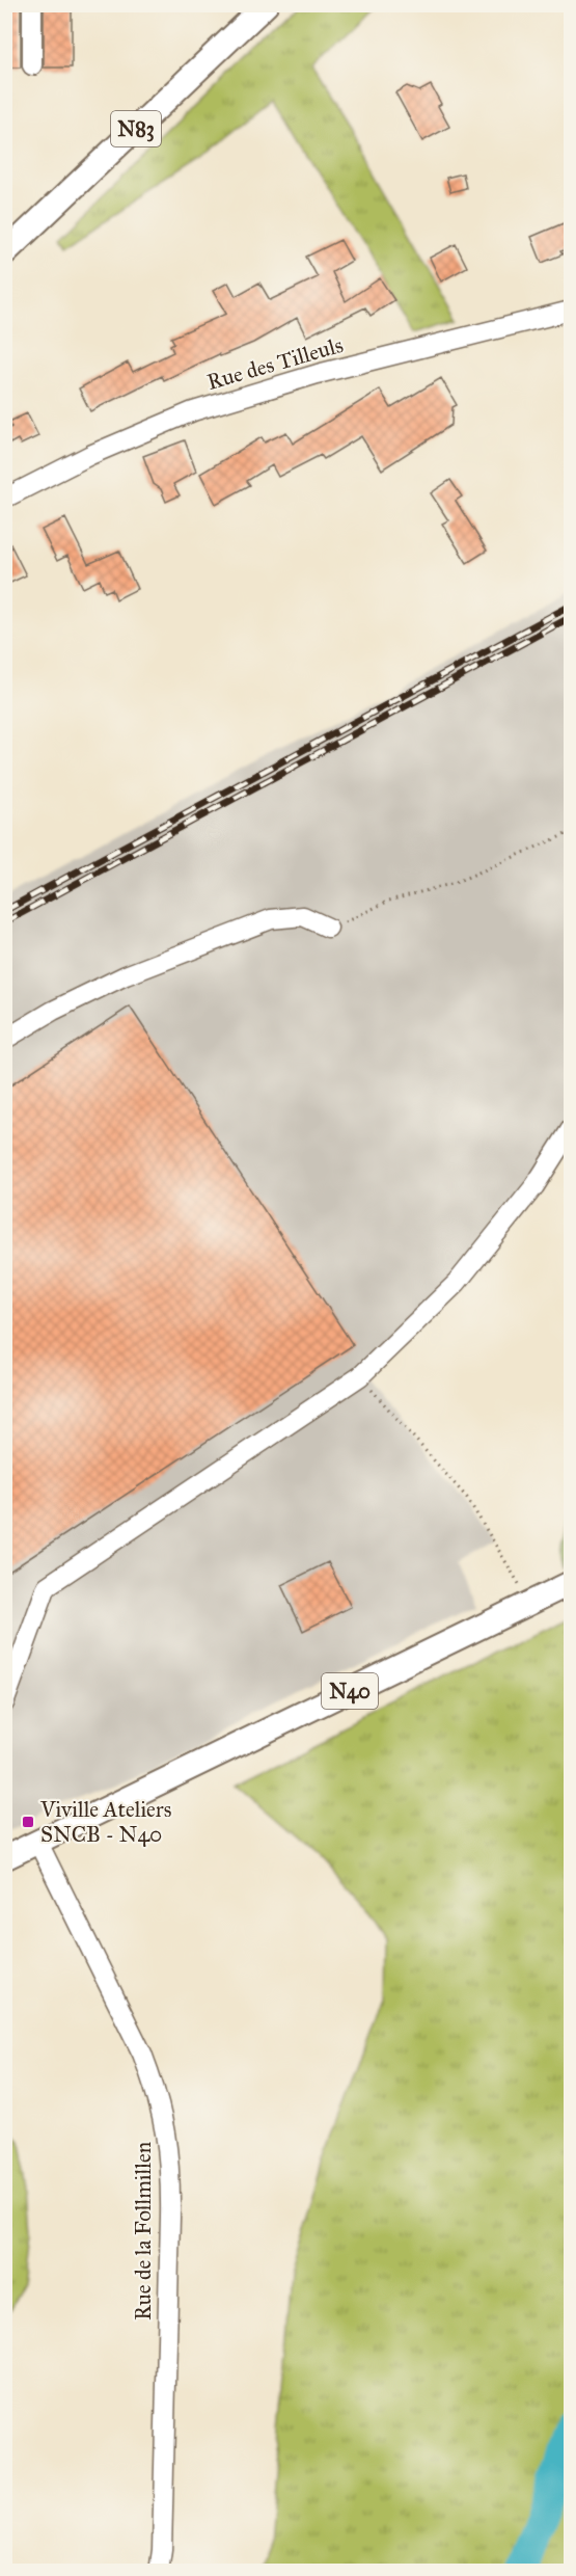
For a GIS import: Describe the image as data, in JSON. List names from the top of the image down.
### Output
{
  "streets": {
    "main road": ["N83", "N40"],
    "street": ["Rue des Tilleuls", "Rue de la Follmillen"]
  },
  "crossings": [
    ["N40", "Rue de la Follmillen"]
  ],
  "places": {
    "transit": ["Viville Ateliers SNCB - N40"]
  }
}
